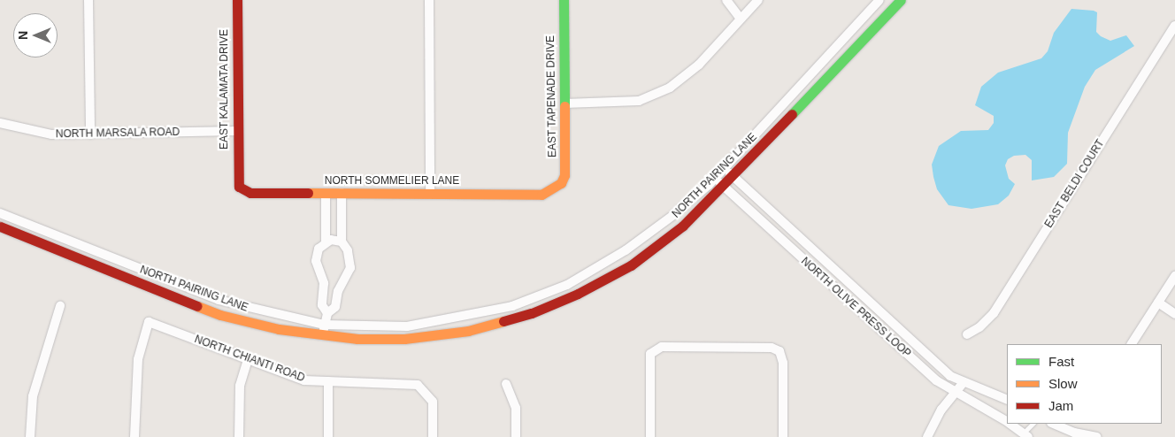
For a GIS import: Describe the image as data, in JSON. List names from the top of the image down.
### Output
{
  "streets": {
    "street": [
      "EAST KALAMATA DRIVE",
      "EAST TAPENADE DRIVE",
      "NORTH MARSALA ROAD",
      "NORTH PAIRING LANE",
      "NORTH SOMMELIER LANE",
      "EAST BELDI COURT",
      "NORTH OLIVE PRESS LOOP",
      "NORTH CHIANTI ROAD"
    ]
  },
  "crossings": [
    ["EAST KALAMATA DRIVE", "NORTH MARSALA ROAD"],
    ["EAST KALAMATA DRIVE", "NORTH SOMMELIER LANE"],
    ["EAST TAPENADE DRIVE", "NORTH SOMMELIER LANE"],
    ["NORTH PAIRING LANE", "NORTH OLIVE PRESS LOOP"]
  ],
  "legend": ["Fast", "Slow", "Jam"],
  "north": "left"
}
